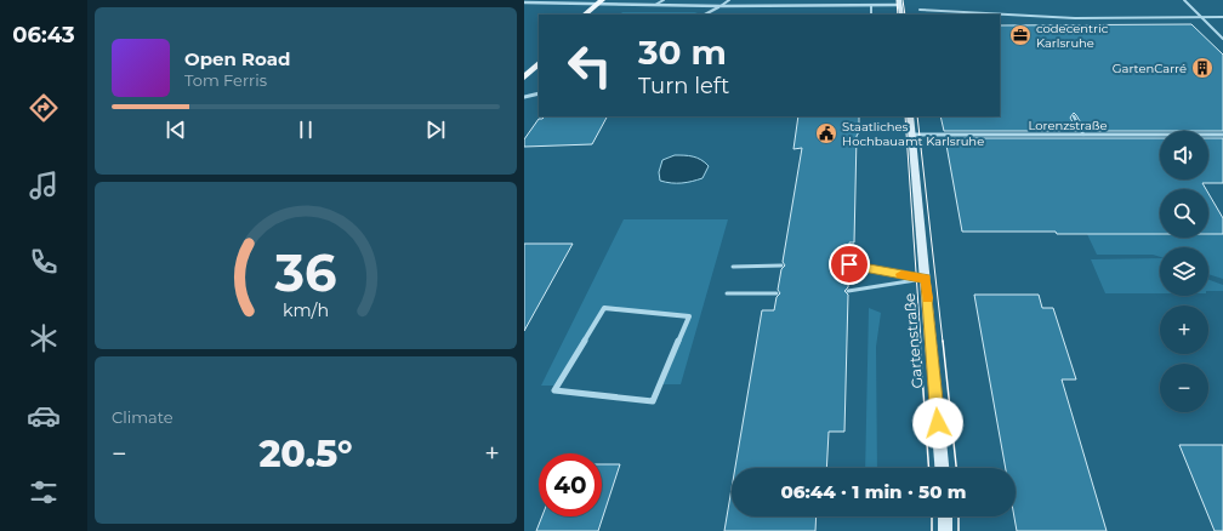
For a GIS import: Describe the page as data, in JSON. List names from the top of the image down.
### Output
{
  "streets": {
    "street": ["Lorenzstraße", "Gartenstraße"]
  },
  "crossings": [
    ["Lorenzstraße", "Gartenstraße"]
  ],
  "places": {
    "office": ["codecentric Karlsruhe"],
    "building": ["GartenCarré"],
    "public building": ["Staatliches Hochbauamt Karlsruhe"]
  },
  "page": {
    "tabs": "06:43",
    "turn": ["30 m", "Turn left"],
    "song": ["Open Road", "Tom Ferris"],
    "map_buttons": ["+", "−"],
    "tile": "Climate",
    "heat": ["−", "20.5°", "+"],
    "limit": "40",
    "trip": "06:44 · 1 min · 50 m",
    "gauge": ["36", "km/h"]
  }
}
